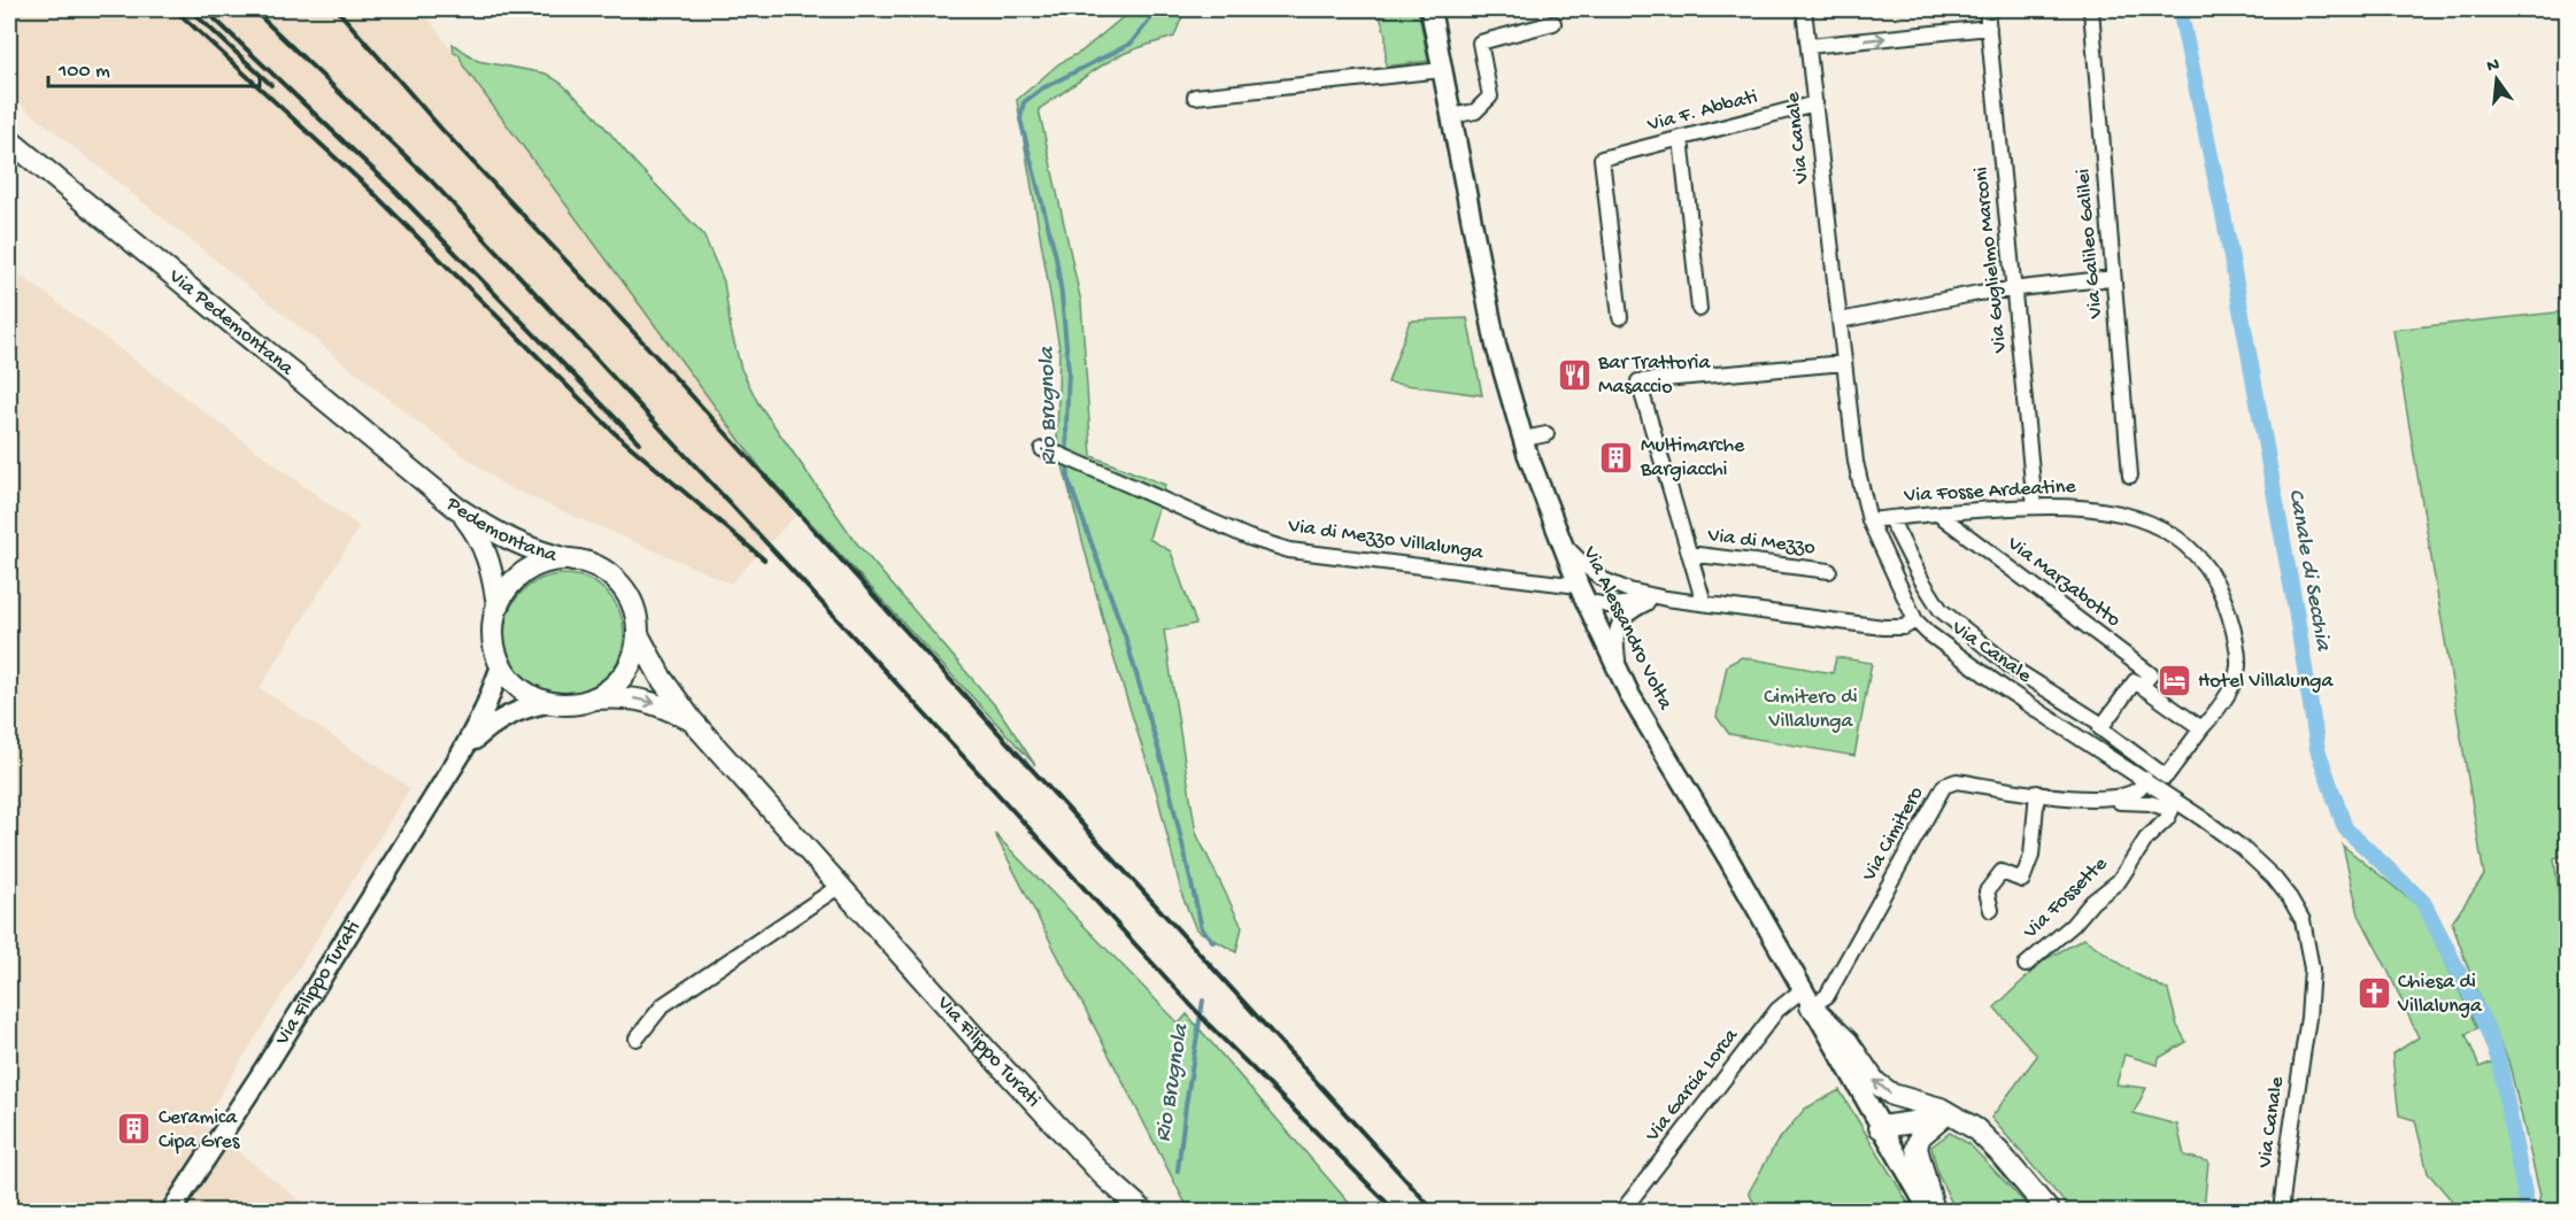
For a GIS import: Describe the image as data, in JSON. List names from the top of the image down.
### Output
{
  "streets": {
    "main road": [
      "Via Pedemontana",
      "Pedemontana",
      "Via Alessandro Volta",
      "Via Filippo Turati"
    ],
    "street": [
      "Via F. Abbati",
      "Via Canale",
      "Via Galileo Galilei",
      "Via Guglielmo Marconi",
      "Via Fosse Ardeatine",
      "Via di Mezzo Villalunga",
      "Via di Mezzo",
      "Via Marzabotto",
      "Via Cimitero",
      "Via Fossette",
      "Via Garcia Lorca"
    ]
  },
  "crossings": [
    ["Via F. Abbati", "Via Canale"],
    ["Via Canale", "Via Fosse Ardeatine"],
    ["Via Canale", "Via di Mezzo"],
    ["Via Canale", "Via Cimitero"],
    ["Via Guglielmo Marconi", "Via Fosse Ardeatine"],
    ["Via Pedemontana", "Pedemontana"],
    ["Via Fosse Ardeatine", "Via Marzabotto"],
    ["Via Fosse Ardeatine", "Via Cimitero"],
    ["Pedemontana", "Via Filippo Turati"],
    ["Via di Mezzo Villalunga", "Via Alessandro Volta"],
    ["Via Alessandro Volta", "Via Cimitero"],
    ["Via Alessandro Volta", "Via Garcia Lorca"],
    ["Via Cimitero", "Via Fossette"],
    ["Via Cimitero", "Via Garcia Lorca"]
  ],
  "water": ["Rio Brugnola", "Canale di Secchia"],
  "parks": ["Cimitero di Villalunga"],
  "places": {
    "restaurant": ["Bar Trattoria Masaccio"],
    "building": ["Multimarche Bargiacchi", "Ceramica Cipa Gres"],
    "hotel": ["Hotel Villalunga"],
    "church": ["Chiesa di Villalunga"]
  },
  "scale_bar": "100 m",
  "north": "top"
}
